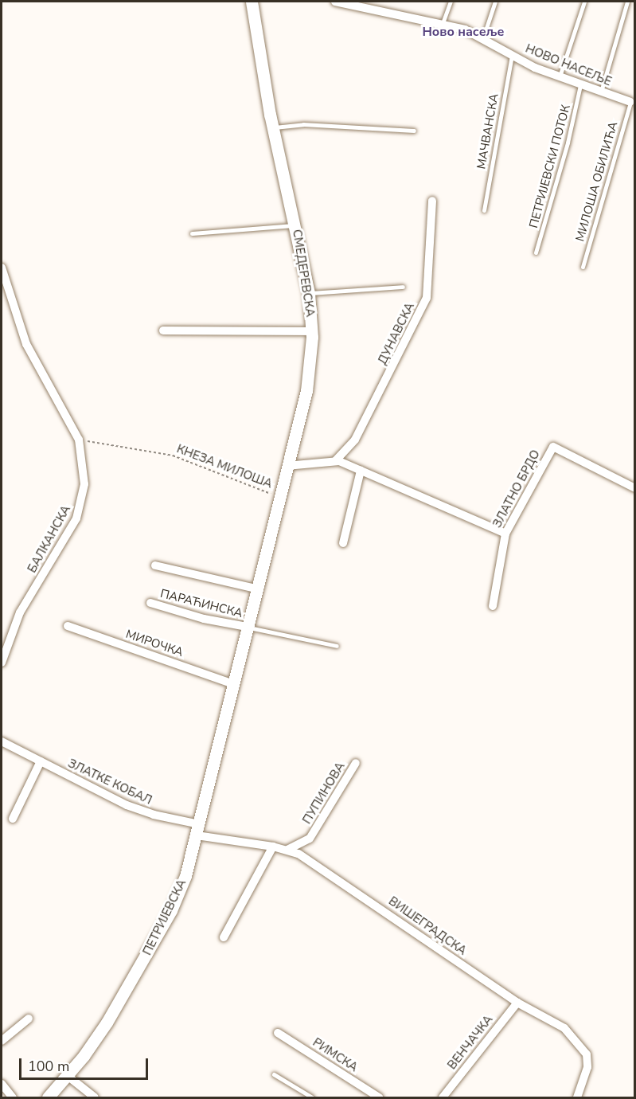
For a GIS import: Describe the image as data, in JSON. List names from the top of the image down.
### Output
{
  "streets": {
    "main road": ["СМЕДЕРЕВСКА", "ПЕТРИЈЕВСКА"],
    "street": [
      "НОВО НАСЕЉЕ",
      "ДУНАВСКА",
      "ЗЛАТНО БРДО",
      "БАЛКАНСКА",
      "ПАРАЋИНСКА",
      "МИРОЧКА",
      "ЗЛАТКЕ КОБАЛ",
      "ПУПИНОВА",
      "ВИШЕГРАДСКА",
      "ВЕНЧАЧКА",
      "РИМСКА"
    ],
    "lane": ["МАЧВАНСКА", "ПЕТРИЈЕВСКИ ПОТОК", "МИЛОША ОБИЛИЋА"],
    "path": ["КНЕЗА МИЛОША"]
  },
  "crossings": [
    ["НОВО НАСЕЉЕ", "МАЧВАНСКА"],
    ["НОВО НАСЕЉЕ", "ПЕТРИЈЕВСКИ ПОТОК"],
    ["НОВО НАСЕЉЕ", "МИЛОША ОБИЛИЋА"],
    ["СМЕДЕРЕВСКА", "КНЕЗА МИЛОША"],
    ["СМЕДЕРЕВСКА", "ПАРАЋИНСКА"],
    ["СМЕДЕРЕВСКА", "МИРОЧКА"],
    ["СМЕДЕРЕВСКА", "ПЕТРИЈЕВСКА"],
    ["КНЕЗА МИЛОША", "БАЛКАНСКА"],
    ["МИРОЧКА", "ПЕТРИЈЕВСКА"],
    ["ЗЛАТКЕ КОБАЛ", "ПЕТРИЈЕВСКА"],
    ["ЗЛАТКЕ КОБАЛ", "ВИШЕГРАДСКА"],
    ["ПУПИНОВА", "ВИШЕГРАДСКА"],
    ["ПЕТРИЈЕВСКА", "ВИШЕГРАДСКА"],
    ["ВИШЕГРАДСКА", "ВЕНЧАЧКА"]
  ],
  "districts": ["Ново насеље"],
  "scale_bar": "100 m"
}
